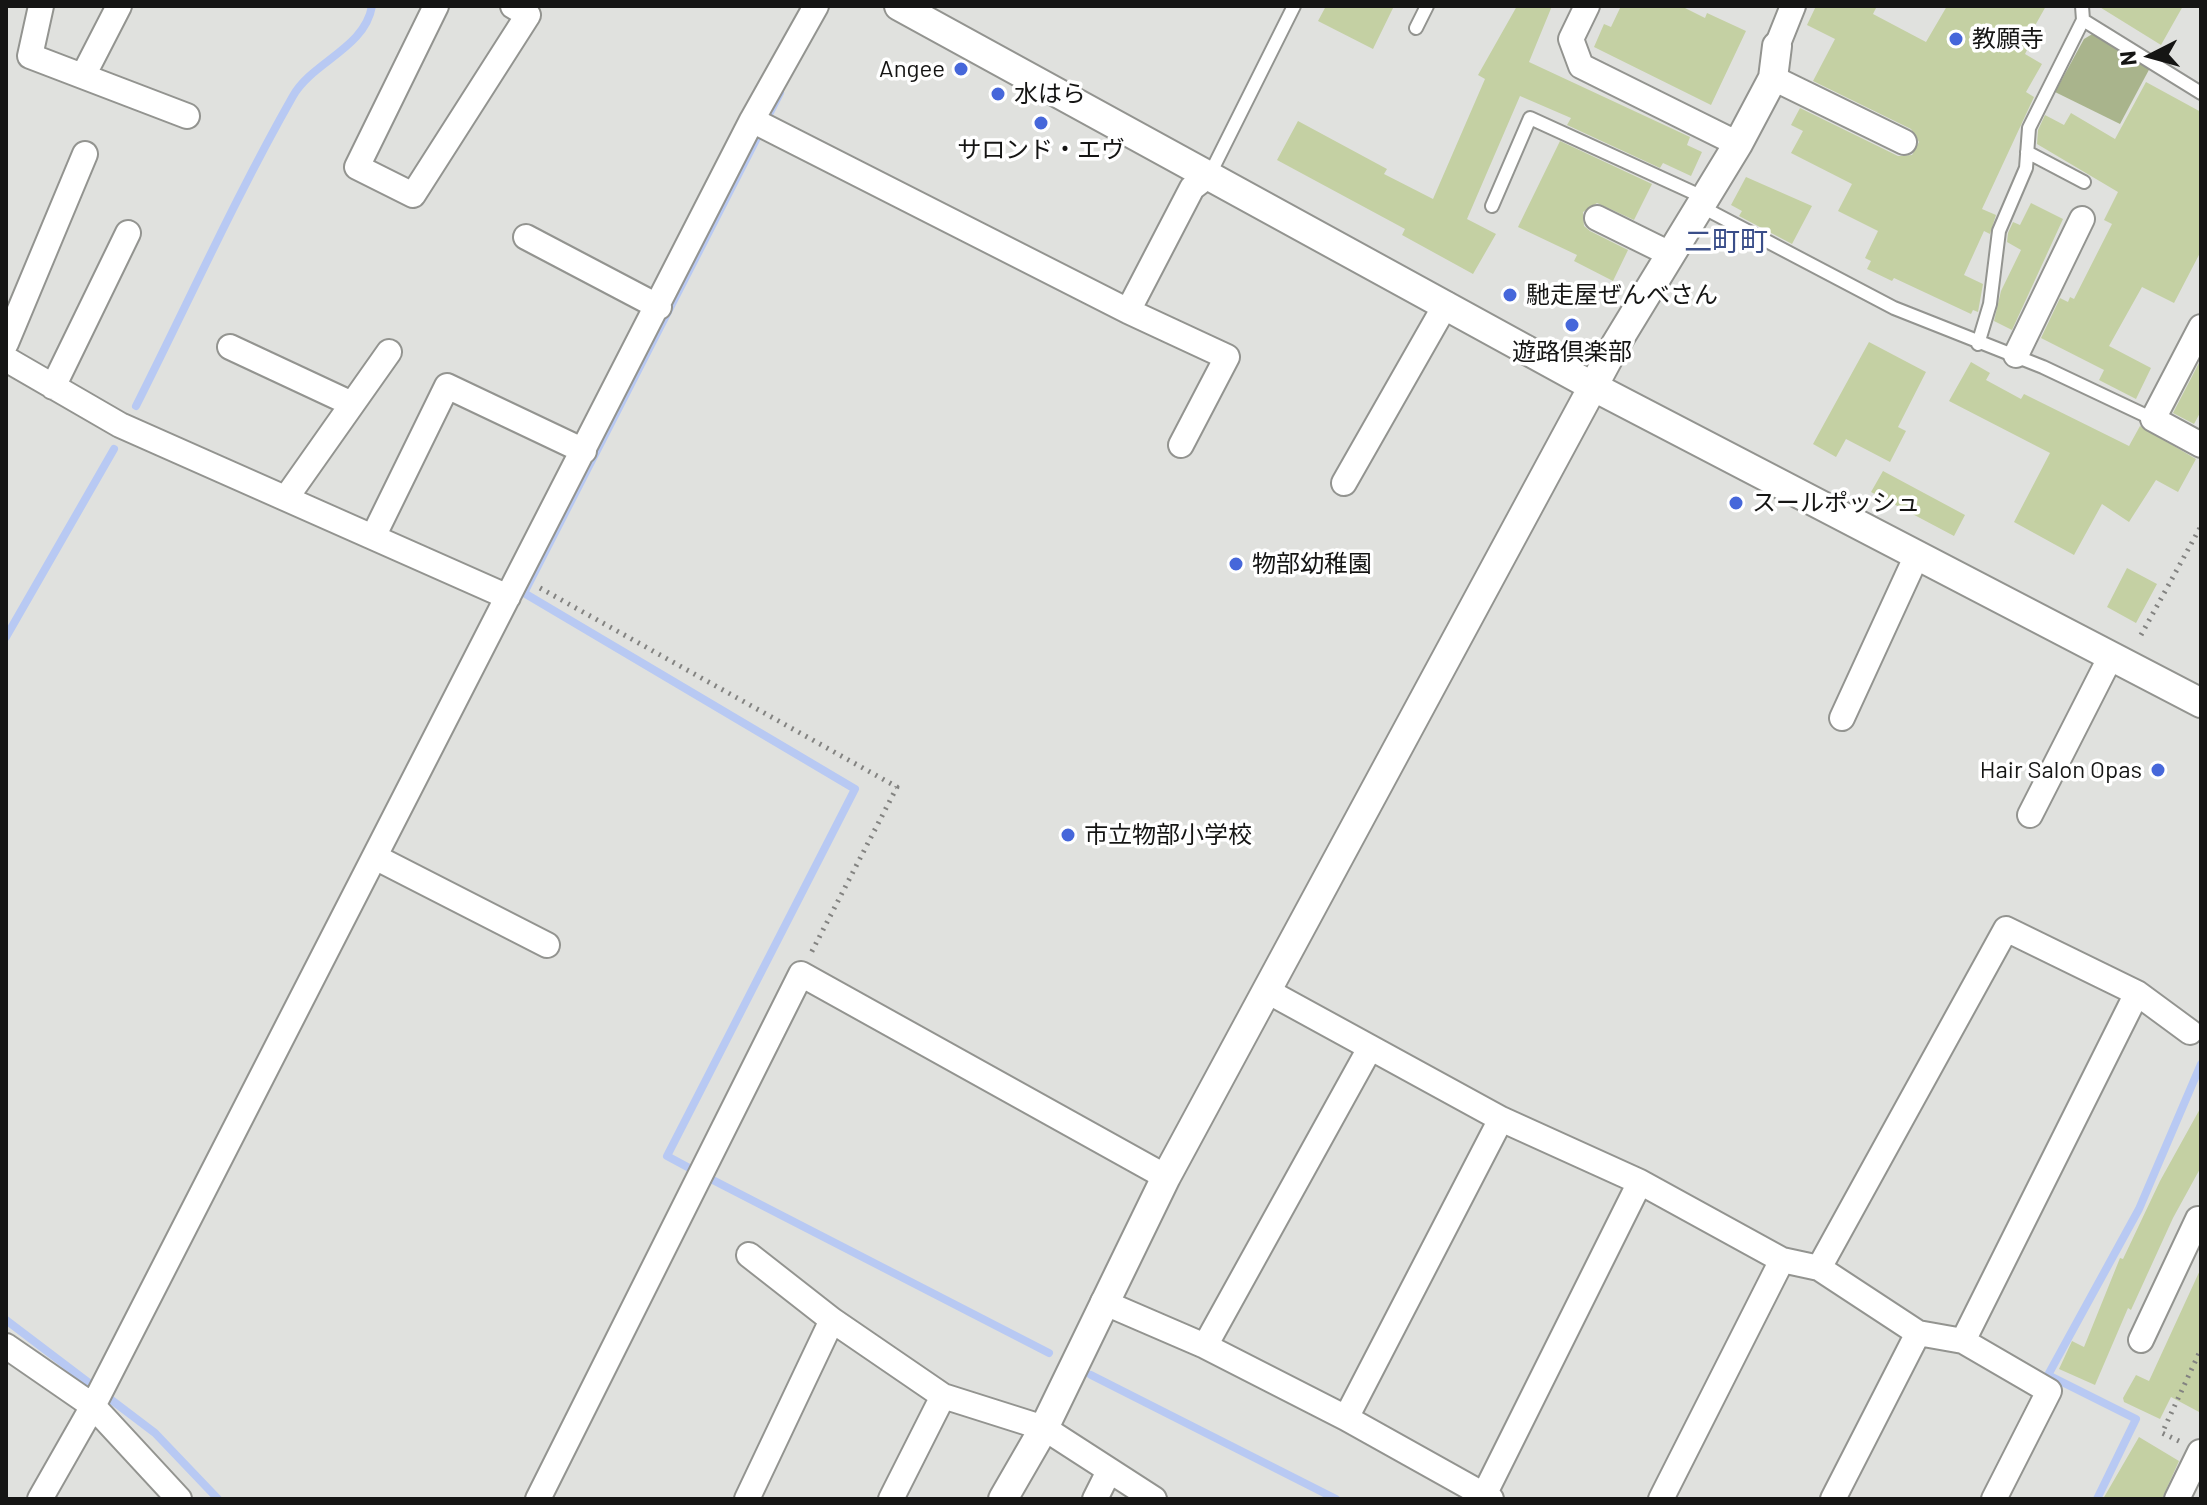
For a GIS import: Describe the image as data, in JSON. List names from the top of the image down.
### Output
{
  "districts": ["二町町"],
  "places": [
    "教願寺",
    "Angee",
    "水はら",
    "サロンド・エヴ",
    "馳走屋ぜんべさん",
    "遊路倶楽部",
    "スールポッシュ",
    "物部幼稚園",
    "Hair Salon Opas",
    "市立物部小学校"
  ],
  "north": "left"
}
